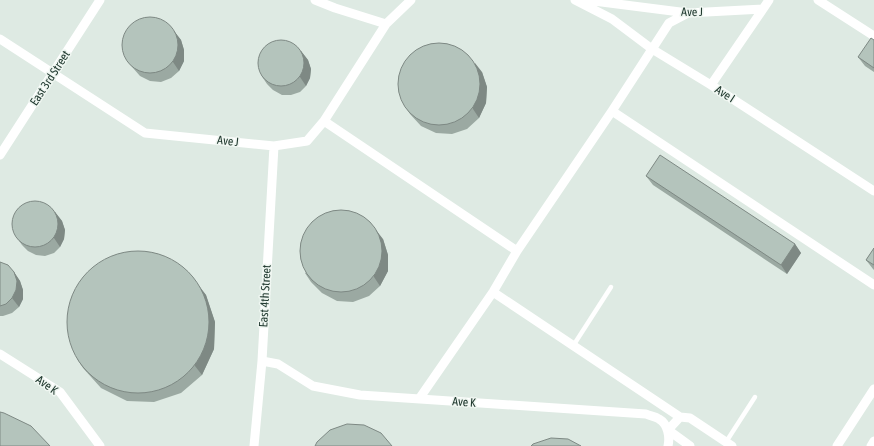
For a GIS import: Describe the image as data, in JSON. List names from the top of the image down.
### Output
{
  "streets": {
    "street": [
      "Ave J",
      "East 3rd Street",
      "Ave I",
      "East 4th Street",
      "Ave K"
    ]
  },
  "crossings": [
    ["Ave J", "East 3rd Street"],
    ["Ave J", "East 4th Street"],
    ["East 4th Street", "Ave K"]
  ]
}
